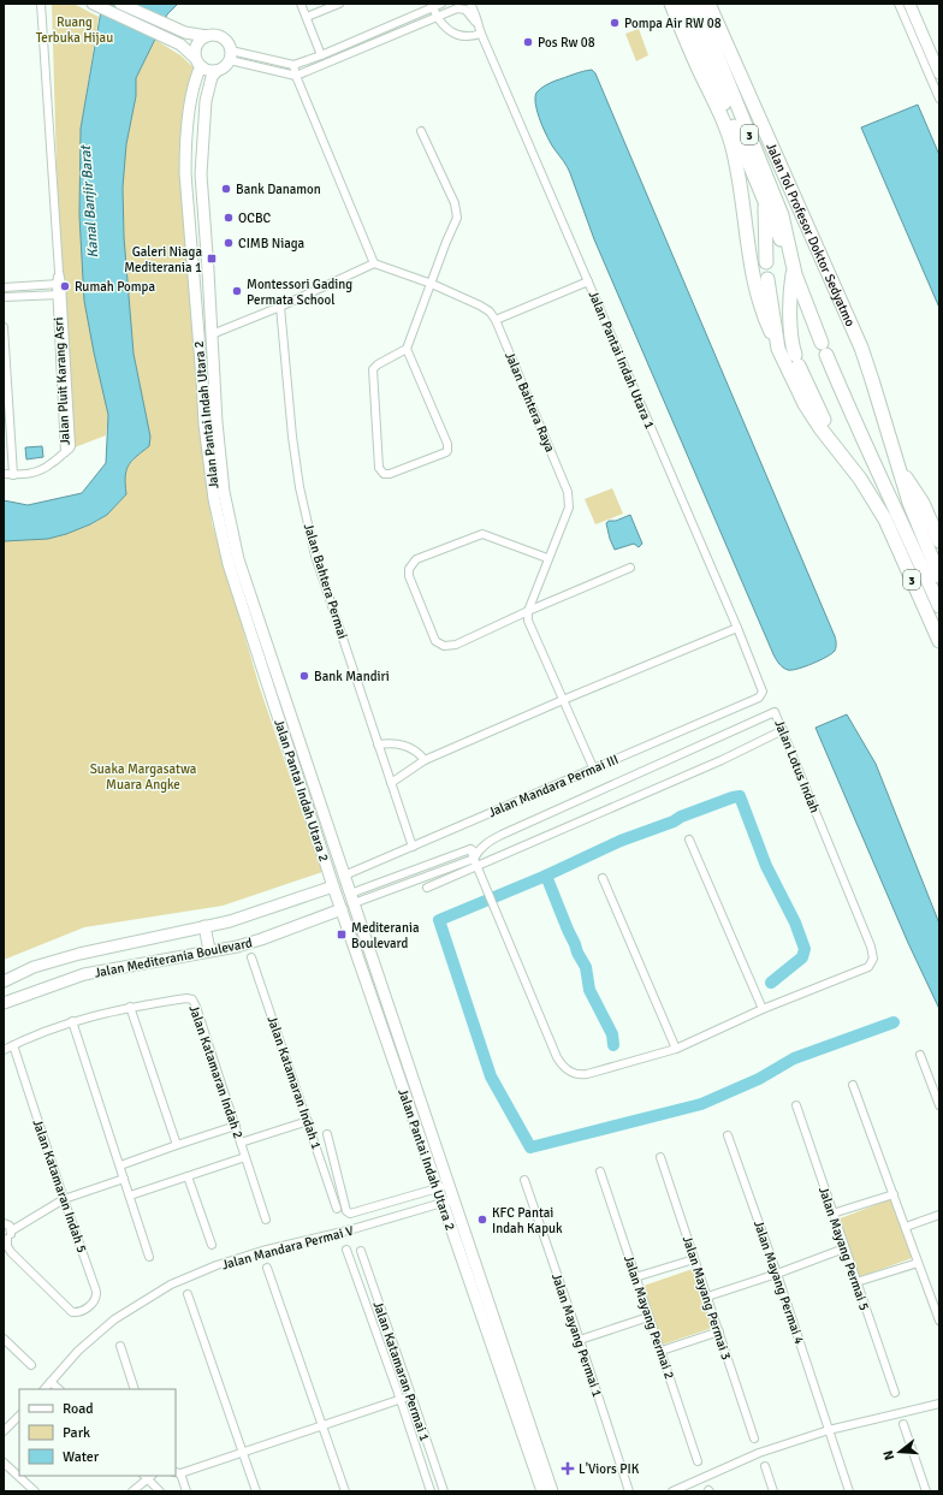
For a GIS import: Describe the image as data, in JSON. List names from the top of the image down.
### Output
{
  "streets": {
    "highway": ["3", "Jalan Tol Profesor Doktor Sedyatmo"],
    "street": [
      "Jalan Pantai Indah Utara 1",
      "Jalan Pluit Karang Asri",
      "Jalan Bahtera Raya",
      "Jalan Pantai Indah Utara 2",
      "Jalan Bahtera Permai",
      "Jalan Lotus Indah",
      "Jalan Mandara Permai III",
      "Jalan Mediterania Boulevard",
      "Jalan Katamaran Indah 2",
      "Jalan Katamaran Indah 1",
      "Jalan Katamaran Indah 5",
      "Jalan Mandara Permai V",
      "Jalan Mayang Permai 5",
      "Jalan Mayang Permai 4",
      "Jalan Mayang Permai 3",
      "Jalan Mayang Permai 2",
      "Jalan Mayang Permai 1",
      "Jalan Katamaran Permai 1"
    ]
  },
  "crossings": [
    ["Jalan Pantai Indah Utara 1", "Jalan Mandara Permai III"],
    ["Jalan Pantai Indah Utara 2", "Jalan Lotus Indah"],
    ["Jalan Pantai Indah Utara 2", "Jalan Mandara Permai III"],
    ["Jalan Pantai Indah Utara 2", "Jalan Mediterania Boulevard"],
    ["Jalan Pantai Indah Utara 2", "Jalan Katamaran Indah 1"],
    ["Jalan Pantai Indah Utara 2", "Jalan Mandara Permai V"],
    ["Jalan Bahtera Permai", "Jalan Mandara Permai III"],
    ["Jalan Katamaran Indah 2", "Jalan Katamaran Indah 5"]
  ],
  "water": ["Kanal Banjir Barat"],
  "parks": ["Ruang Terbuka Hijau", "Suaka Margasatwa Muara Angke"],
  "places": {
    "other": [
      "Pompa Air RW 08",
      "Pos Rw 08",
      "Bank Danamon",
      "OCBC",
      "CIMB Niaga",
      "Rumah Pompa",
      "Montessori Gading Permata School",
      "Bank Mandiri",
      "KFC Pantai Indah Kapuk"
    ],
    "transit": ["Galeri Niaga Mediterania 1", "Mediterania Boulevard"],
    "health": ["L'Viors PIK"]
  },
  "legend": ["Road", "Park", "Water"],
  "north": "left"
}
